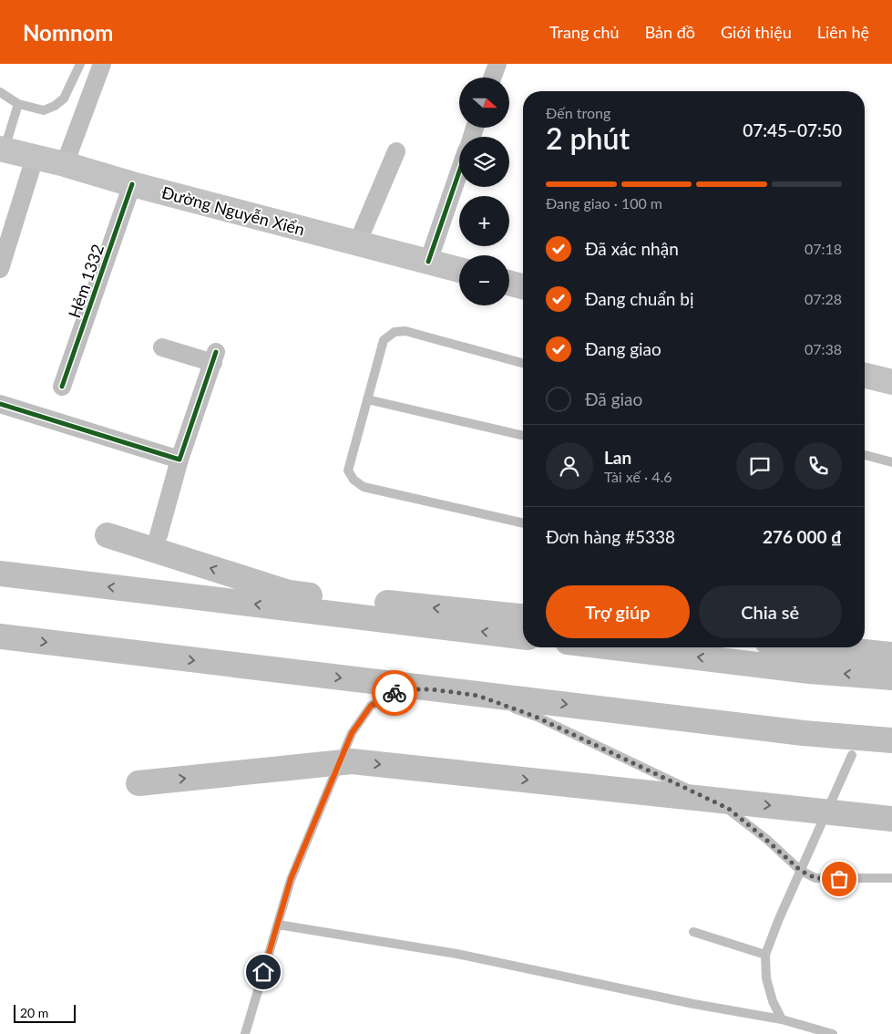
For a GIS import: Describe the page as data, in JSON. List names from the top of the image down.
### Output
{
  "streets": {
    "main road": ["Đường Nguyễn Xiển"],
    "street": ["Hẻm 1332"]
  },
  "crossings": [
    ["Đường Nguyễn Xiển", "Hẻm 1332"]
  ],
  "scale_bar": "20 m",
  "north": "right",
  "page": {
    "header": "Nomnom",
    "nav": [
      "Trang chủ",
      "Bản đồ",
      "Giới thiệu",
      "Liên hệ"
    ],
    "map_buttons": ["+", "−"],
    "heading": ["2 phút", "Đến trong", "07:45–07:50"],
    "panel": [
      "Lan",
      "Tài xế · 4.6",
      "Đơn hàng #5338",
      "276 000 ₫"
    ],
    "bar": "Đang giao · 100 m",
    "list": [
      ["Đã xác nhận", "07:18"],
      ["Đang chuẩn bị", "07:28"],
      ["Đang giao", "07:38"],
      "Đã giao"
    ],
    "buttons": ["Trợ giúp", "Chia sẻ"],
    "scale": "20 m"
  }
}
